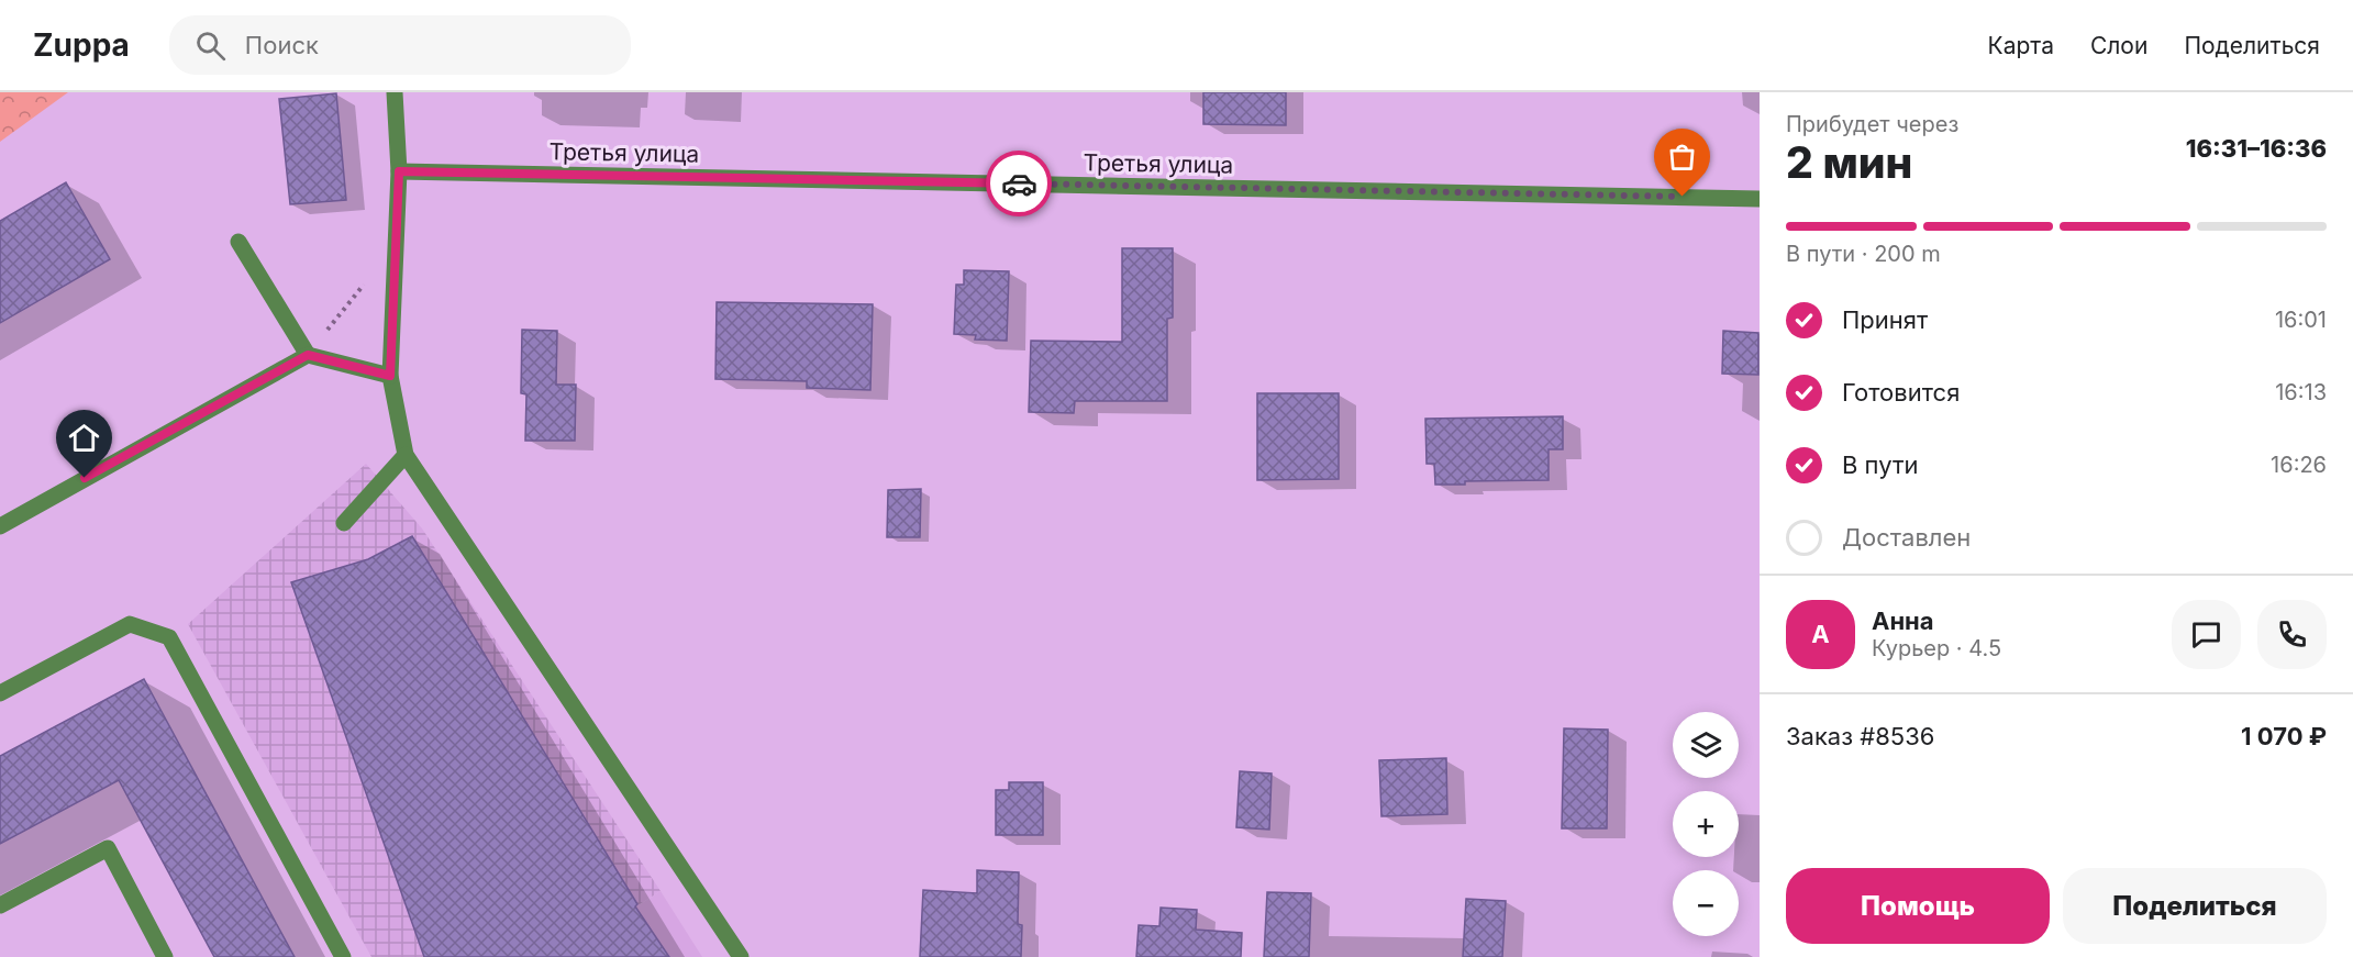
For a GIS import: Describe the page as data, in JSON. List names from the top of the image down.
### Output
{
  "streets": {
    "street": ["Третья улица"]
  },
  "page": {
    "header": "Zuppa",
    "search": "Поиск",
    "nav": ["Карта", "Слои", "Поделиться"],
    "heading": ["2 мин", "Прибудет через", "16:31–16:36"],
    "panel": [
      "Анна",
      "Курьер · 4.5",
      "Заказ #8536",
      "1 070 ₽"
    ],
    "bar": "В пути · 200 m",
    "list": [
      ["Принят", "16:01"],
      ["Готовится", "16:13"],
      ["В пути", "16:26"],
      "Доставлен"
    ],
    "round": "А",
    "map_buttons": ["+", "−"],
    "buttons": ["Помощь", "Поделиться"]
  }
}
